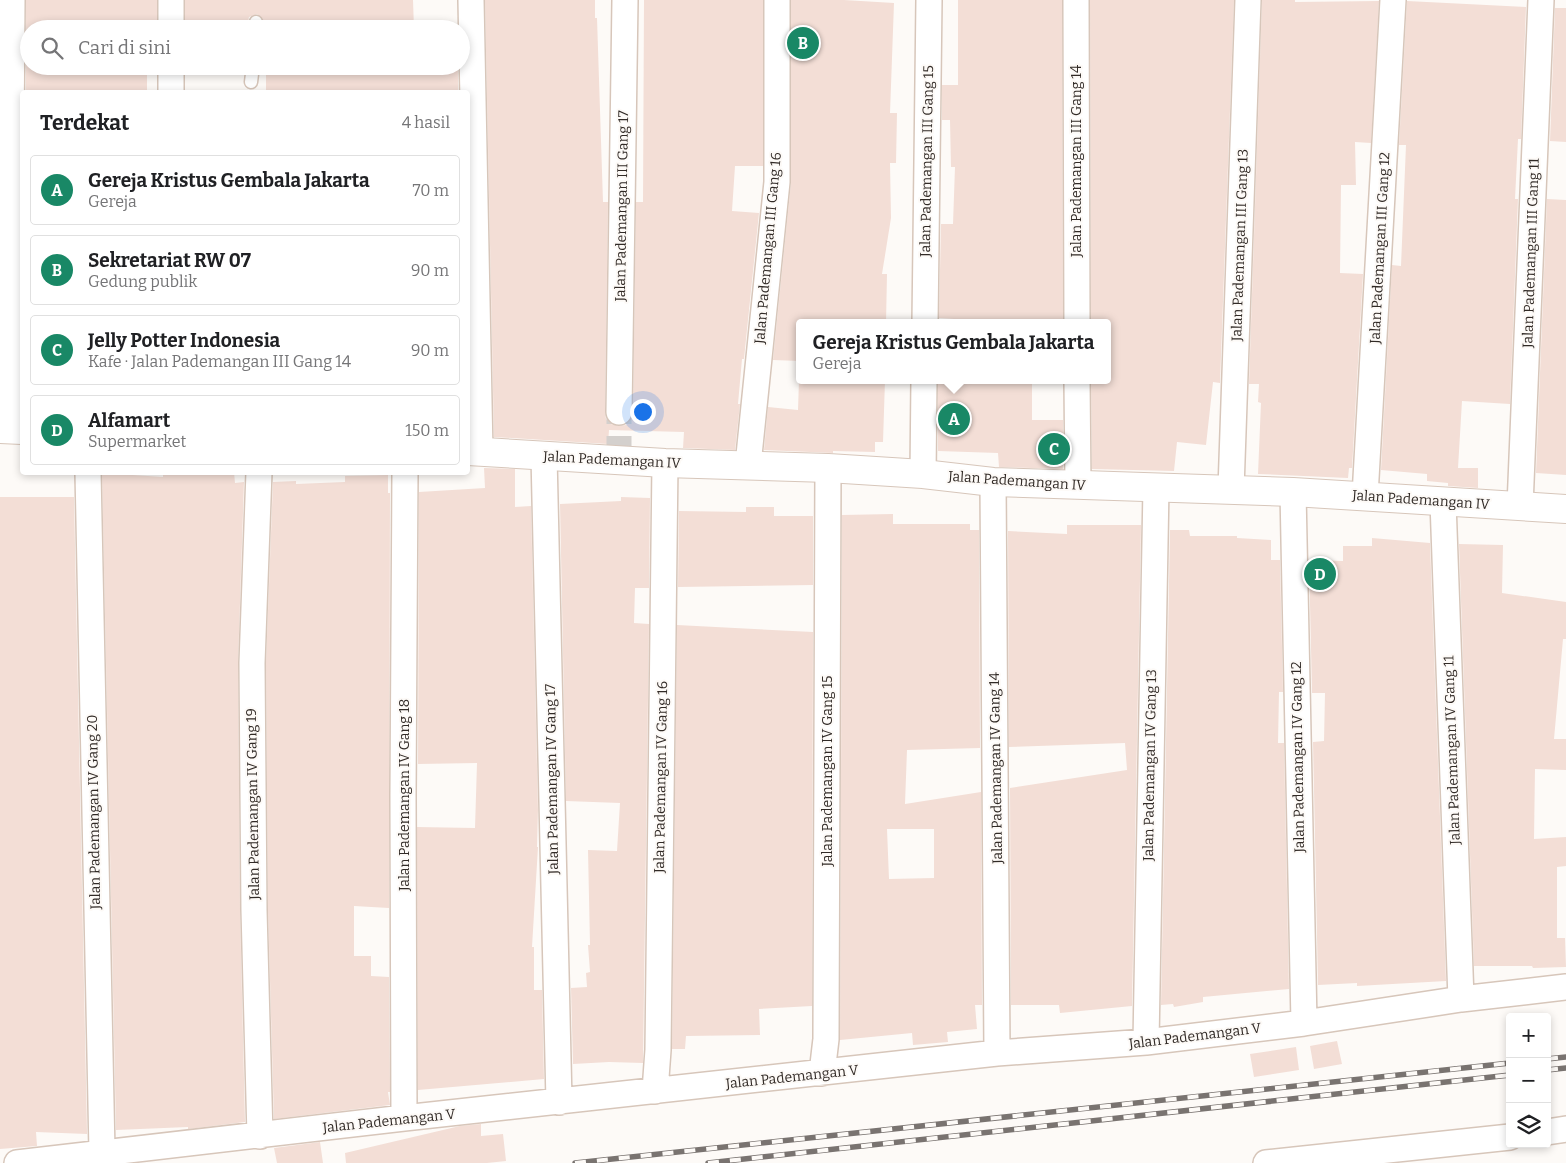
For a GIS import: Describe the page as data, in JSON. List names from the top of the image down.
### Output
{
  "streets": {
    "street": [
      "Jalan Pademangan III Gang 15",
      "Jalan Pademangan III Gang 14",
      "Jalan Pademangan III Gang 17",
      "Jalan Pademangan III Gang 13",
      "Jalan Pademangan III Gang 16",
      "Jalan Pademangan III Gang 12",
      "Jalan Pademangan III Gang 11",
      "Jalan Pademangan IV",
      "Jalan Pademangan IV Gang 11",
      "Jalan Pademangan IV Gang 12",
      "Jalan Pademangan IV Gang 13",
      "Jalan Pademangan IV Gang 14",
      "Jalan Pademangan IV Gang 15",
      "Jalan Pademangan IV Gang 16",
      "Jalan Pademangan IV Gang 17",
      "Jalan Pademangan IV Gang 18",
      "Jalan Pademangan IV Gang 19",
      "Jalan Pademangan IV Gang 20",
      "Jalan Pademangan V"
    ]
  },
  "crossings": [
    ["Jalan Pademangan III Gang 13", "Jalan Pademangan IV"],
    ["Jalan Pademangan III Gang 16", "Jalan Pademangan IV"],
    ["Jalan Pademangan III Gang 12", "Jalan Pademangan IV"],
    ["Jalan Pademangan III Gang 11", "Jalan Pademangan IV"],
    ["Jalan Pademangan IV", "Jalan Pademangan IV Gang 11"],
    ["Jalan Pademangan IV", "Jalan Pademangan IV Gang 12"],
    ["Jalan Pademangan IV", "Jalan Pademangan IV Gang 13"],
    ["Jalan Pademangan IV", "Jalan Pademangan IV Gang 14"],
    ["Jalan Pademangan IV", "Jalan Pademangan IV Gang 15"],
    ["Jalan Pademangan IV", "Jalan Pademangan IV Gang 16"],
    ["Jalan Pademangan IV", "Jalan Pademangan IV Gang 17"],
    ["Jalan Pademangan IV Gang 11", "Jalan Pademangan V"],
    ["Jalan Pademangan IV Gang 12", "Jalan Pademangan V"],
    ["Jalan Pademangan IV Gang 13", "Jalan Pademangan V"],
    ["Jalan Pademangan IV Gang 14", "Jalan Pademangan V"],
    ["Jalan Pademangan IV Gang 15", "Jalan Pademangan V"],
    ["Jalan Pademangan IV Gang 16", "Jalan Pademangan V"],
    ["Jalan Pademangan IV Gang 17", "Jalan Pademangan V"],
    ["Jalan Pademangan IV Gang 18", "Jalan Pademangan V"],
    ["Jalan Pademangan IV Gang 19", "Jalan Pademangan V"],
    ["Jalan Pademangan IV Gang 20", "Jalan Pademangan V"]
  ],
  "page": {
    "search": "Cari di sini",
    "pins": [
      "B",
      "A",
      "C",
      "D"
    ],
    "heading": ["Terdekat", "4 hasil"],
    "list": [
      {
        "mark": "A",
        "name": "Gereja Kristus Gembala Jakarta",
        "note": "Gereja",
        "value": "70 m"
      },
      {
        "mark": "B",
        "name": "Sekretariat RW 07",
        "note": "Gedung publik",
        "value": "90 m"
      },
      {
        "mark": "C",
        "name": "Jelly Potter Indonesia",
        "note": "Kafe · Jalan Pademangan III Gang 14",
        "value": "90 m"
      },
      {
        "mark": "D",
        "name": "Alfamart",
        "note": "Supermarket",
        "value": "150 m"
      }
    ],
    "popup": ["Gereja Kristus Gembala Jakarta", "Gereja"],
    "map_buttons": ["+", "−"]
  }
}
